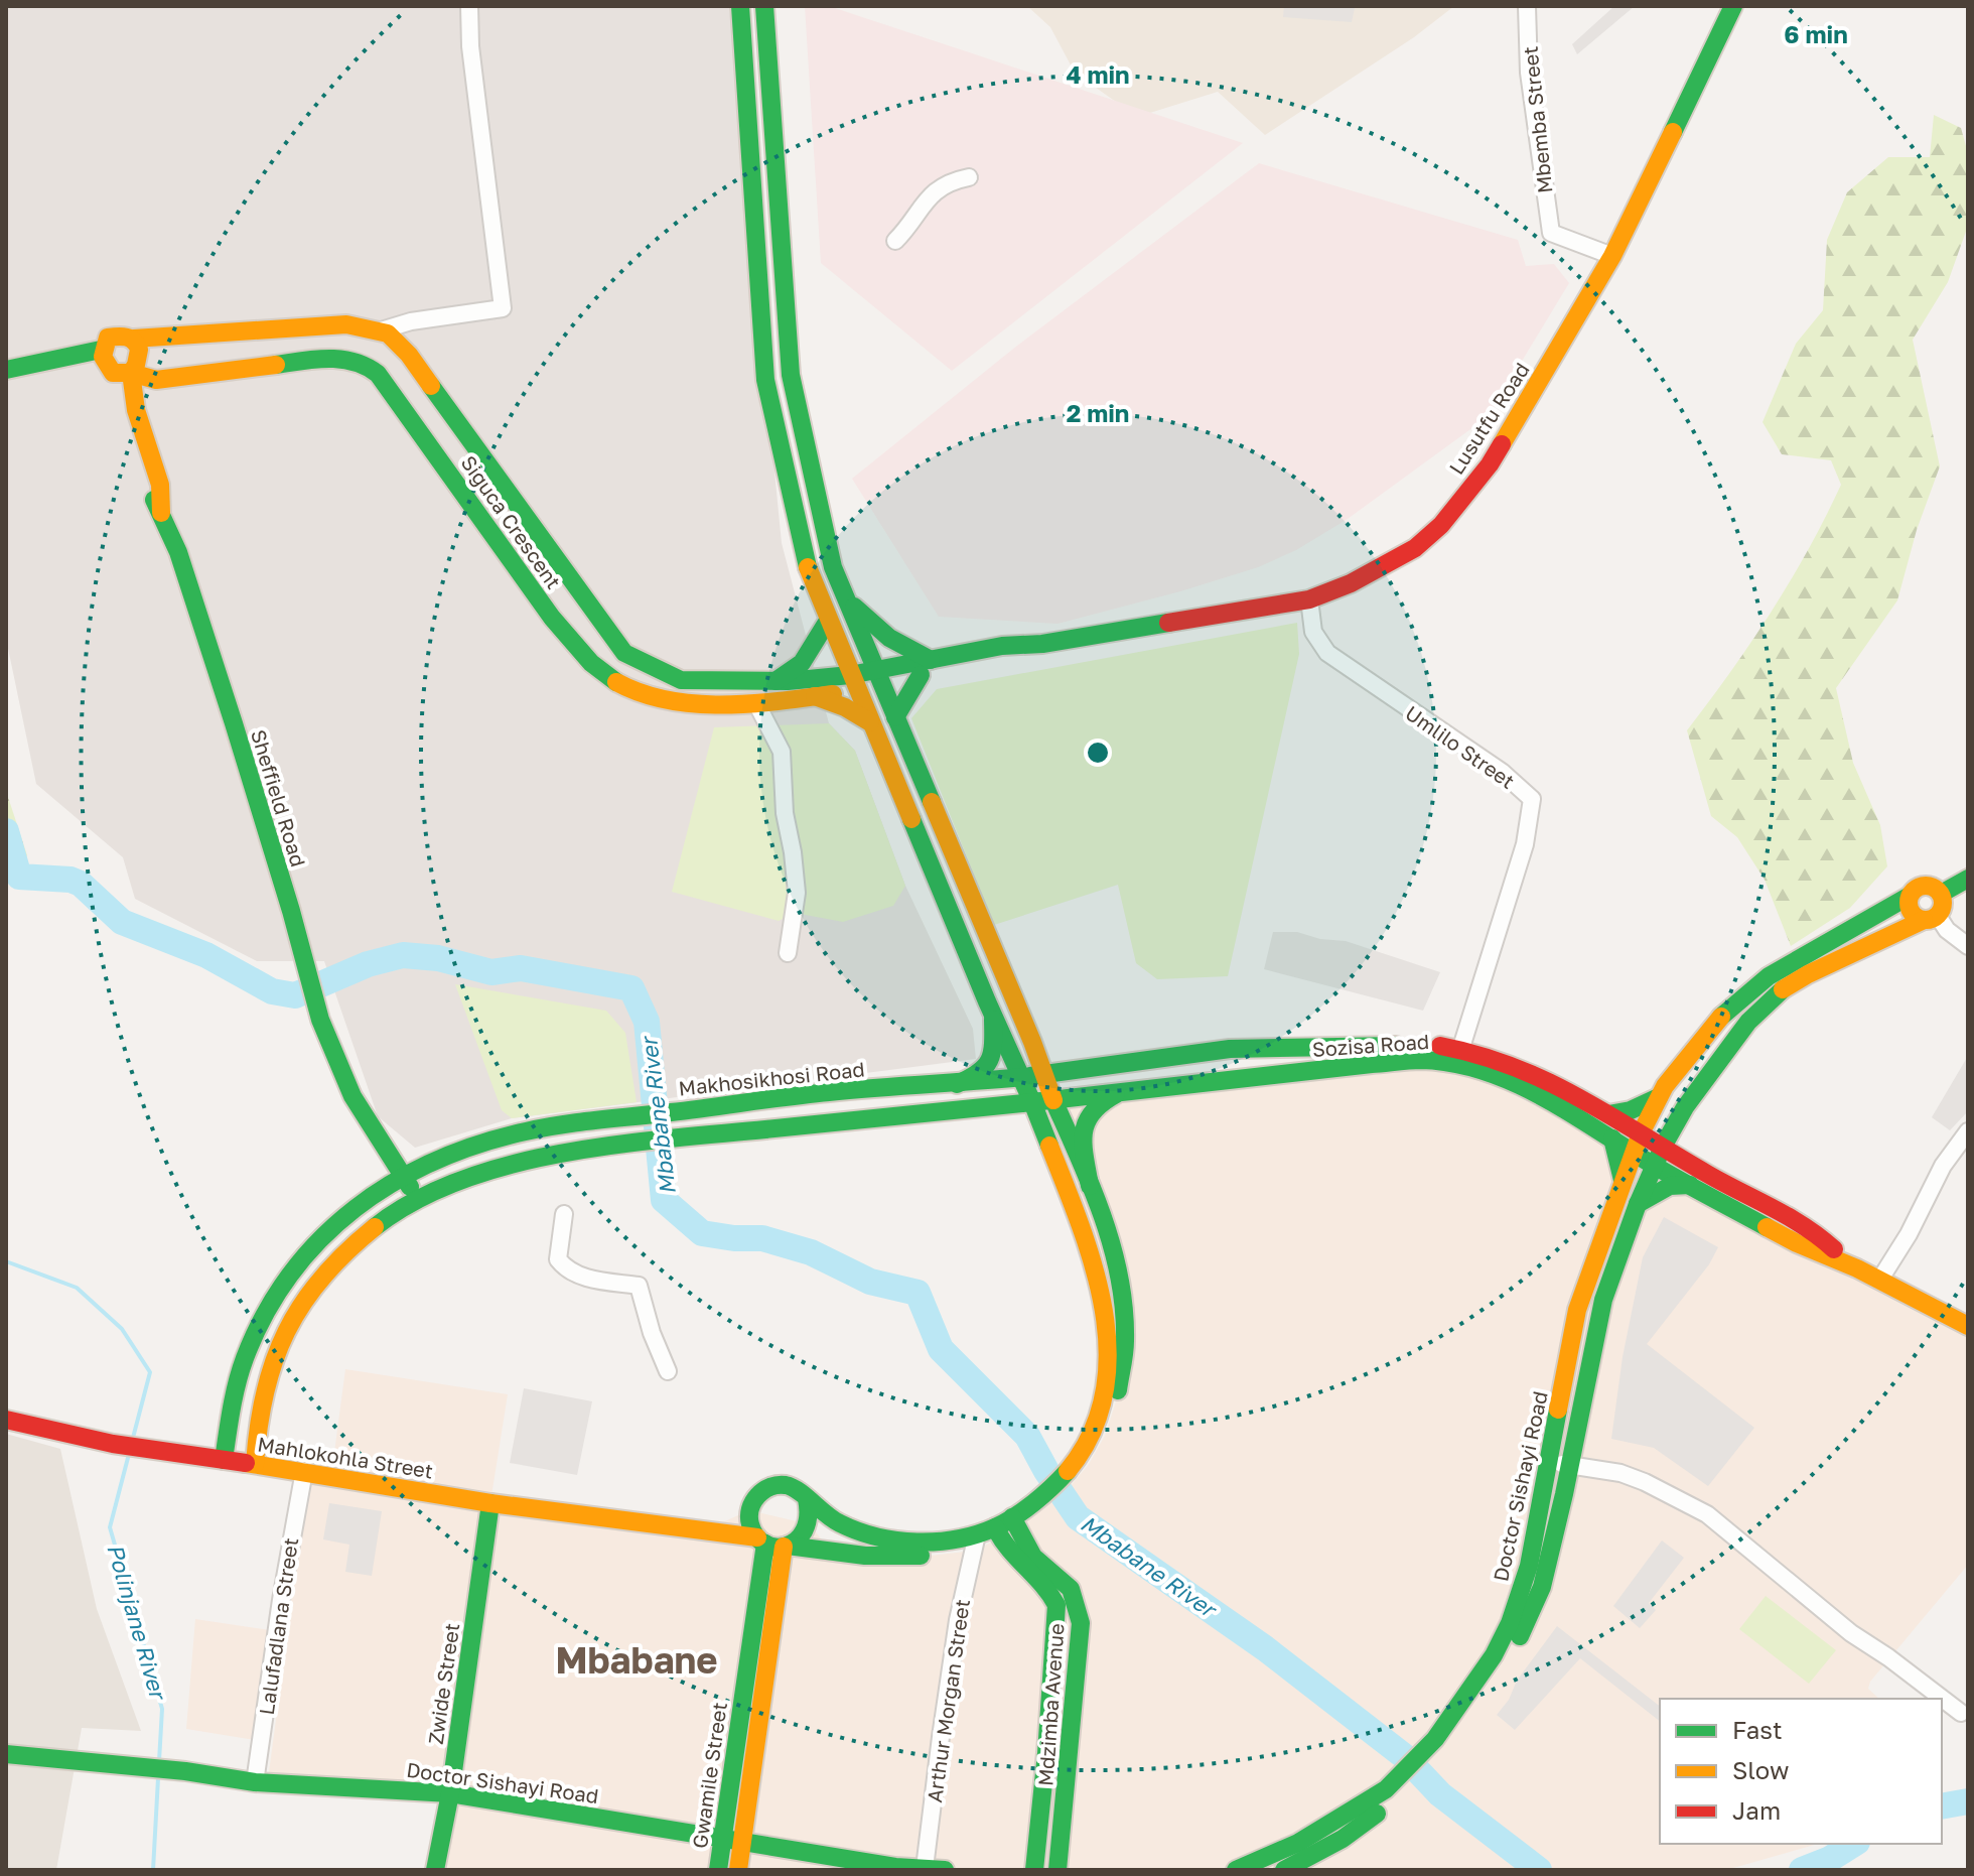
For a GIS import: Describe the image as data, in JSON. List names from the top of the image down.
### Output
{
  "streets": {
    "main road": [
      "Lusutfu Road",
      "Siguca Crescent",
      "Sheffield Road",
      "Sozisa Road",
      "Makhosikhosi Road",
      "Mahlokohla Street",
      "Doctor Sishayi Road",
      "Zwide Street",
      "Mdzimba Avenue",
      "Gwamile Street"
    ],
    "street": [
      "Mbemba Street",
      "Umlilo Street",
      "Lalufadlana Street",
      "Arthur Morgan Street"
    ]
  },
  "crossings": [
    ["Mbemba Street", "Lusutfu Road"],
    ["Lusutfu Road", "Siguca Crescent"],
    ["Lusutfu Road", "Umlilo Street"],
    ["Siguca Crescent", "Sheffield Road"],
    ["Umlilo Street", "Sozisa Road"],
    ["Sheffield Road", "Makhosikhosi Road"],
    ["Sozisa Road", "Makhosikhosi Road"],
    ["Sozisa Road", "Doctor Sishayi Road"],
    ["Makhosikhosi Road", "Mahlokohla Street"],
    ["Mahlokohla Street", "Lalufadlana Street"],
    ["Mahlokohla Street", "Zwide Street"],
    ["Mahlokohla Street", "Arthur Morgan Street"],
    ["Mahlokohla Street", "Gwamile Street"],
    ["Doctor Sishayi Road", "Lalufadlana Street"],
    ["Doctor Sishayi Road", "Zwide Street"],
    ["Doctor Sishayi Road", "Arthur Morgan Street"],
    ["Doctor Sishayi Road", "Gwamile Street"]
  ],
  "districts": ["Mbabane"],
  "water": ["Mbabane River", "Polinjane River"],
  "legend": ["Fast", "Slow", "Jam"],
  "rings": ["6 min", "4 min", "2 min"]
}
